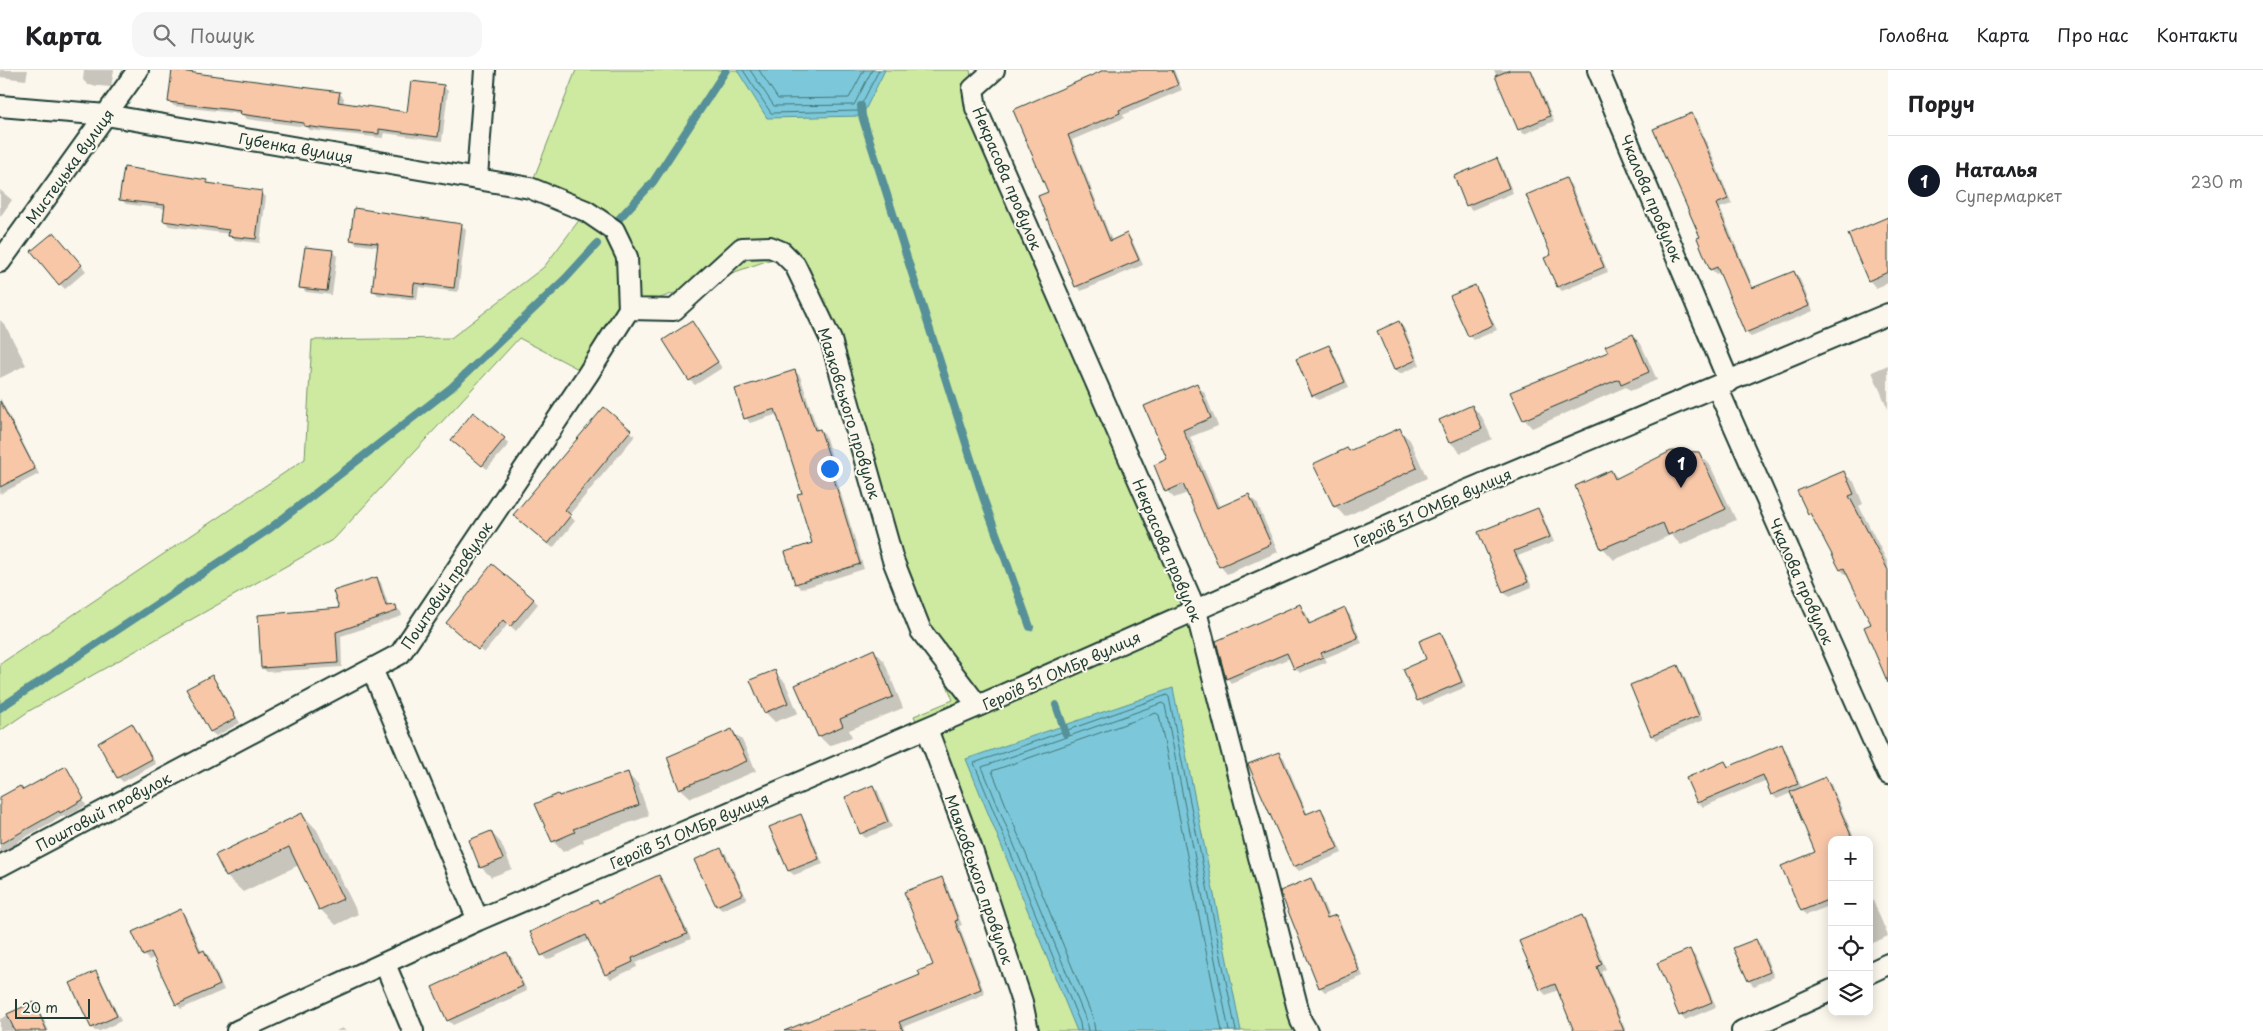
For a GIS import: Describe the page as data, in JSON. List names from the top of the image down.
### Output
{
  "streets": {
    "street": [
      "Губенка вулиця",
      "Мистецька вулиця",
      "Некрасова провулок",
      "Чкалова провулок",
      "Маяковського провулок",
      "Героїв 51 ОМБр вулиця",
      "Поштовий провулок"
    ]
  },
  "crossings": [
    ["Губенка вулиця", "Мистецька вулиця"],
    ["Губенка вулиця", "Маяковського провулок"],
    ["Губенка вулиця", "Поштовий провулок"],
    ["Некрасова провулок", "Героїв 51 ОМБр вулиця"],
    ["Чкалова провулок", "Героїв 51 ОМБр вулиця"],
    ["Маяковського провулок", "Героїв 51 ОМБр вулиця"],
    ["Маяковського провулок", "Поштовий провулок"]
  ],
  "scale_bar": "20 m",
  "page": {
    "header": "Карта",
    "search": "Пошук",
    "nav": [
      "Головна",
      "Карта",
      "Про нас",
      "Контакти"
    ],
    "heading": "Поруч",
    "list": [
      {
        "mark": "1",
        "name": "Наталья",
        "note": "Супермаркет",
        "value": "230 m"
      }
    ],
    "pins": "1",
    "map_buttons": ["+", "−"],
    "scale": "20 m"
  }
}
